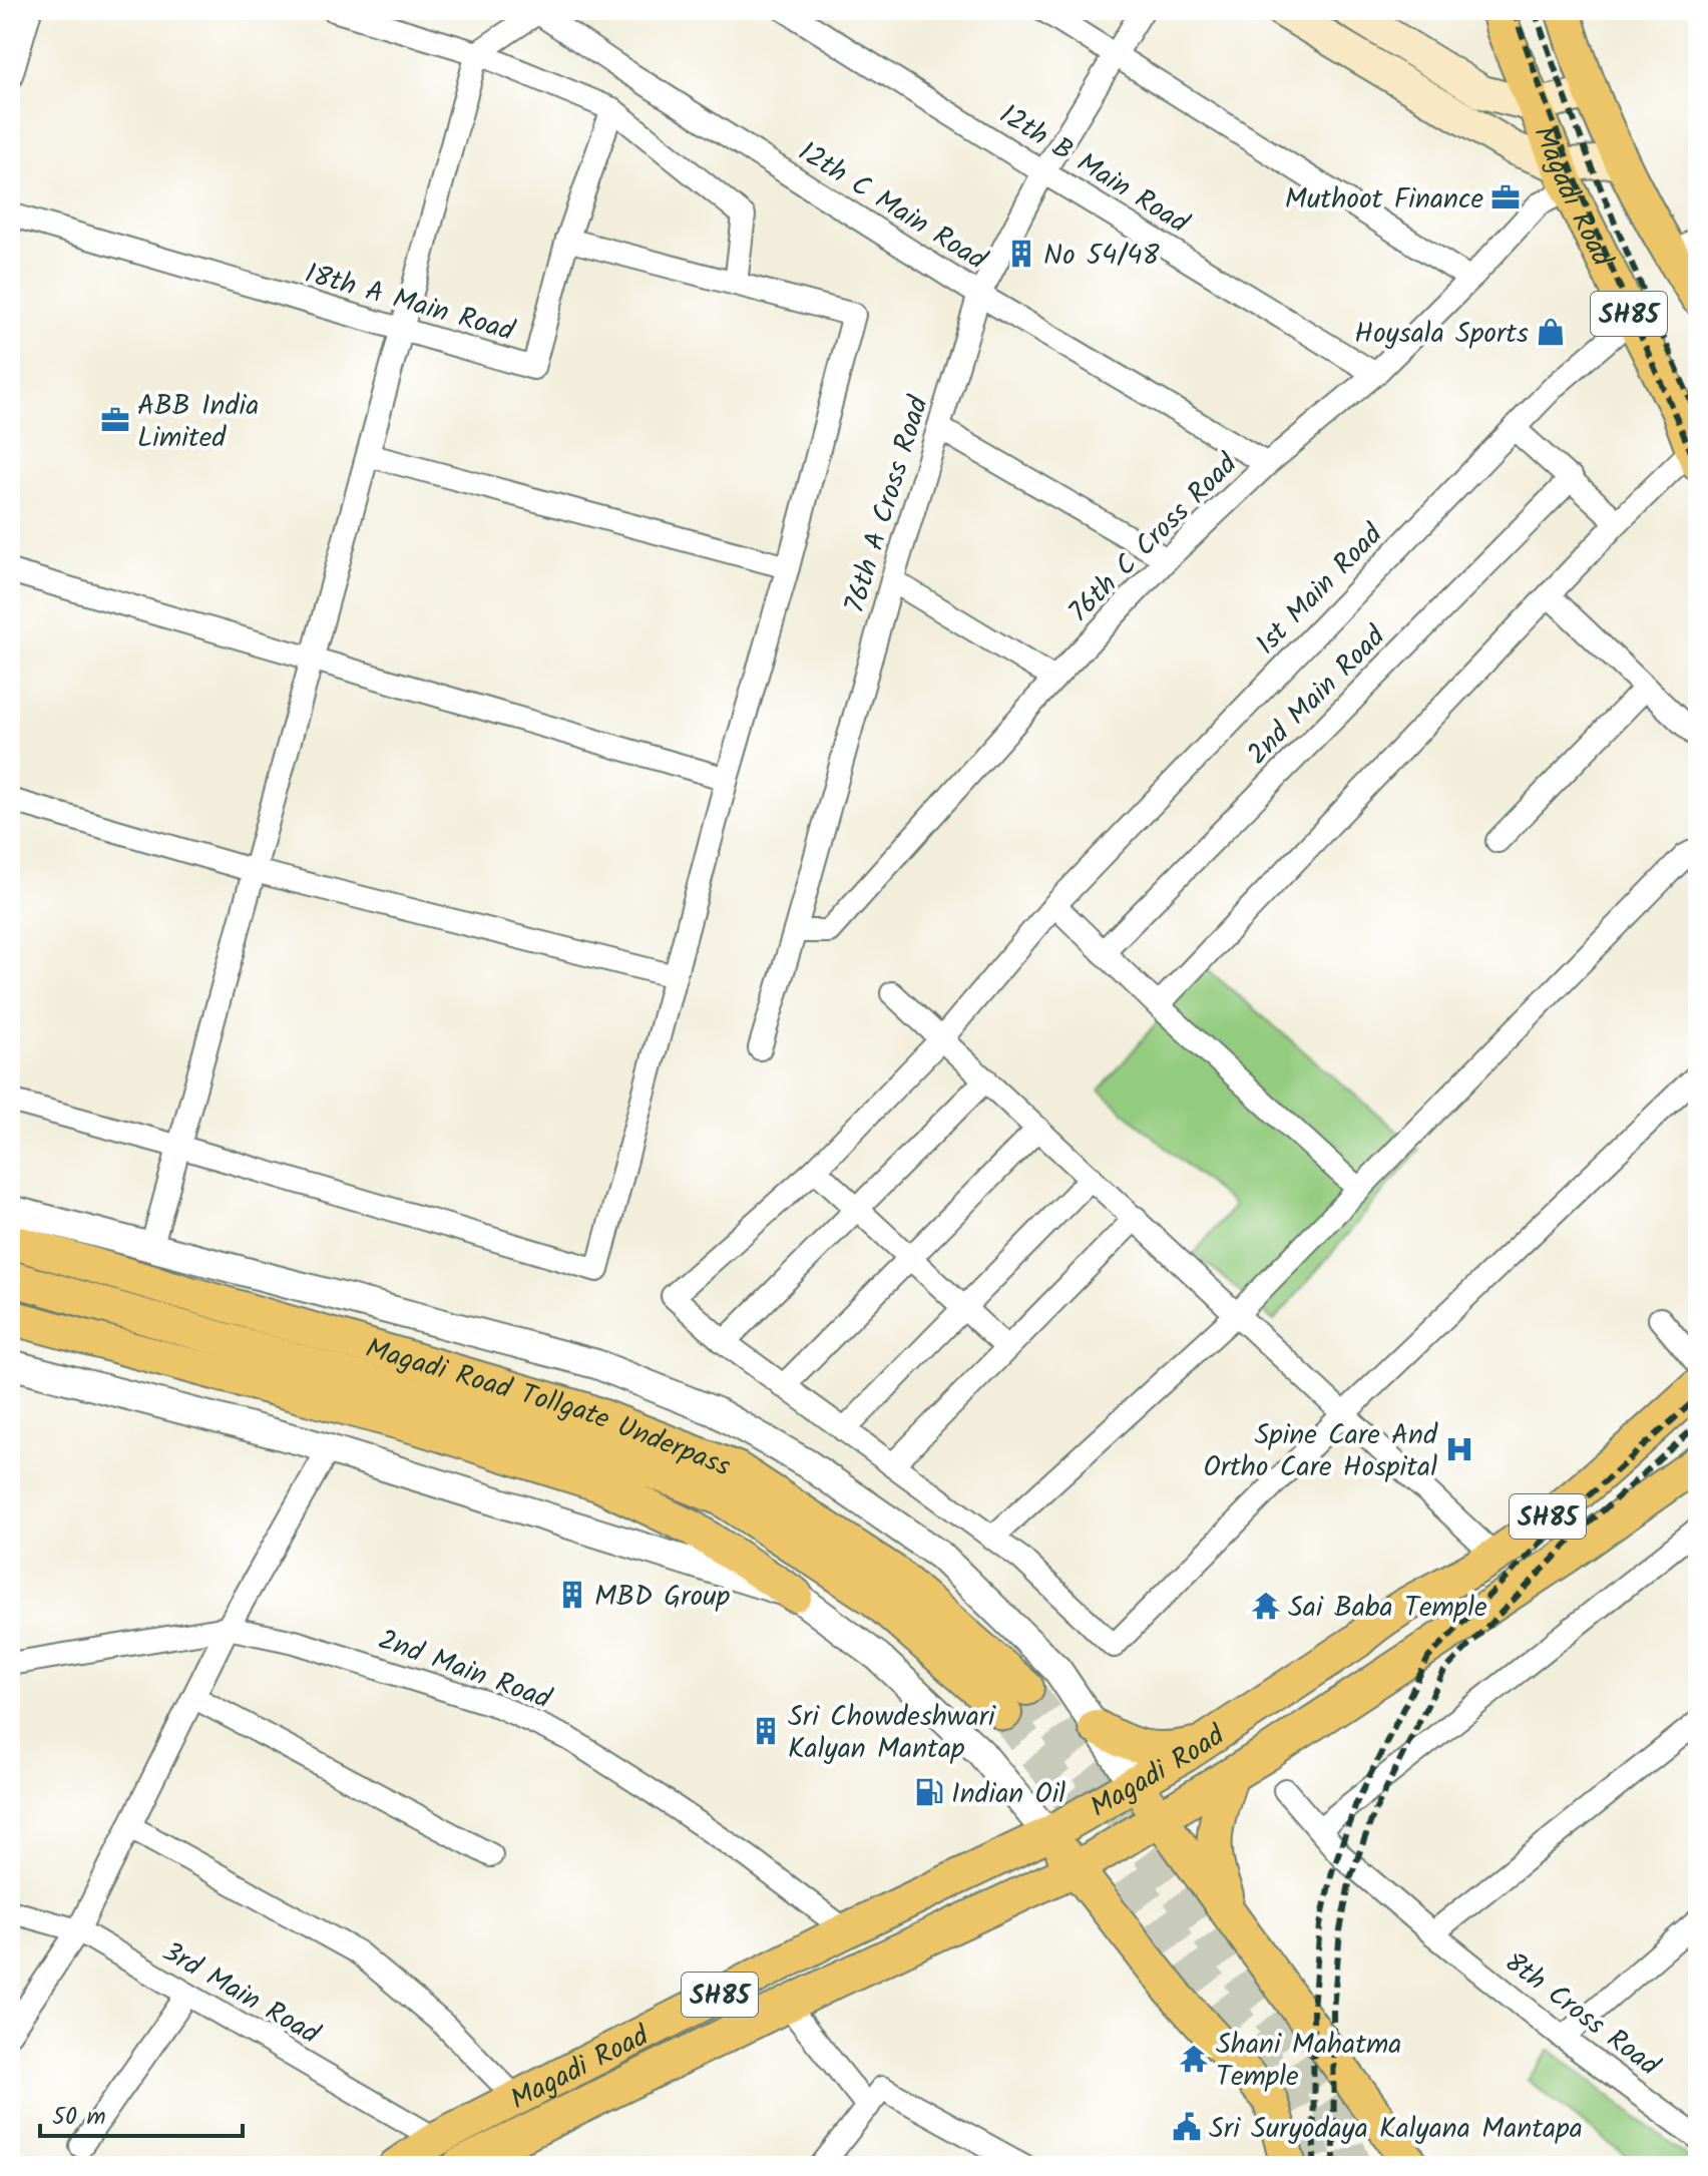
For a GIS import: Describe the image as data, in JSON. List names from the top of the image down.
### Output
{
  "streets": {
    "main road": ["Magadi Road", "SH85", "Magadi Road Tollgate Underpass"],
    "street": [
      "12th B Main Road",
      "12th C Main Road",
      "18th A Main Road",
      "76th A Cross Road",
      "76th C Cross Road",
      "1st Main Road",
      "2nd Main Road",
      "3rd Main Road",
      "8th Cross Road"
    ]
  },
  "crossings": [
    ["12th B Main Road", "76th A Cross Road"],
    ["12th B Main Road", "76th C Cross Road"],
    ["Magadi Road", "76th C Cross Road"],
    ["Magadi Road", "1st Main Road"],
    ["Magadi Road", "2nd Main Road"],
    ["Magadi Road", "3rd Main Road"],
    ["12th C Main Road", "76th A Cross Road"],
    ["12th C Main Road", "76th C Cross Road"],
    ["76th A Cross Road", "76th C Cross Road"]
  ],
  "places": {
    "office": ["Muthoot Finance", "ABB India Limited"],
    "building": ["No 54/48", "MBD Group", "Sri Chowdeshwari Kalyan Mantap"],
    "shop": ["Hoysala Sports"],
    "hospital": ["Spine Care And Ortho Care Hospital"],
    "temple": ["Sai Baba Temple", "Shani Mahatma Temple"],
    "fuel station": ["Indian Oil"],
    "public building": ["Sri Suryodaya Kalyana Mantapa"]
  },
  "scale_bar": "50 m"
}
